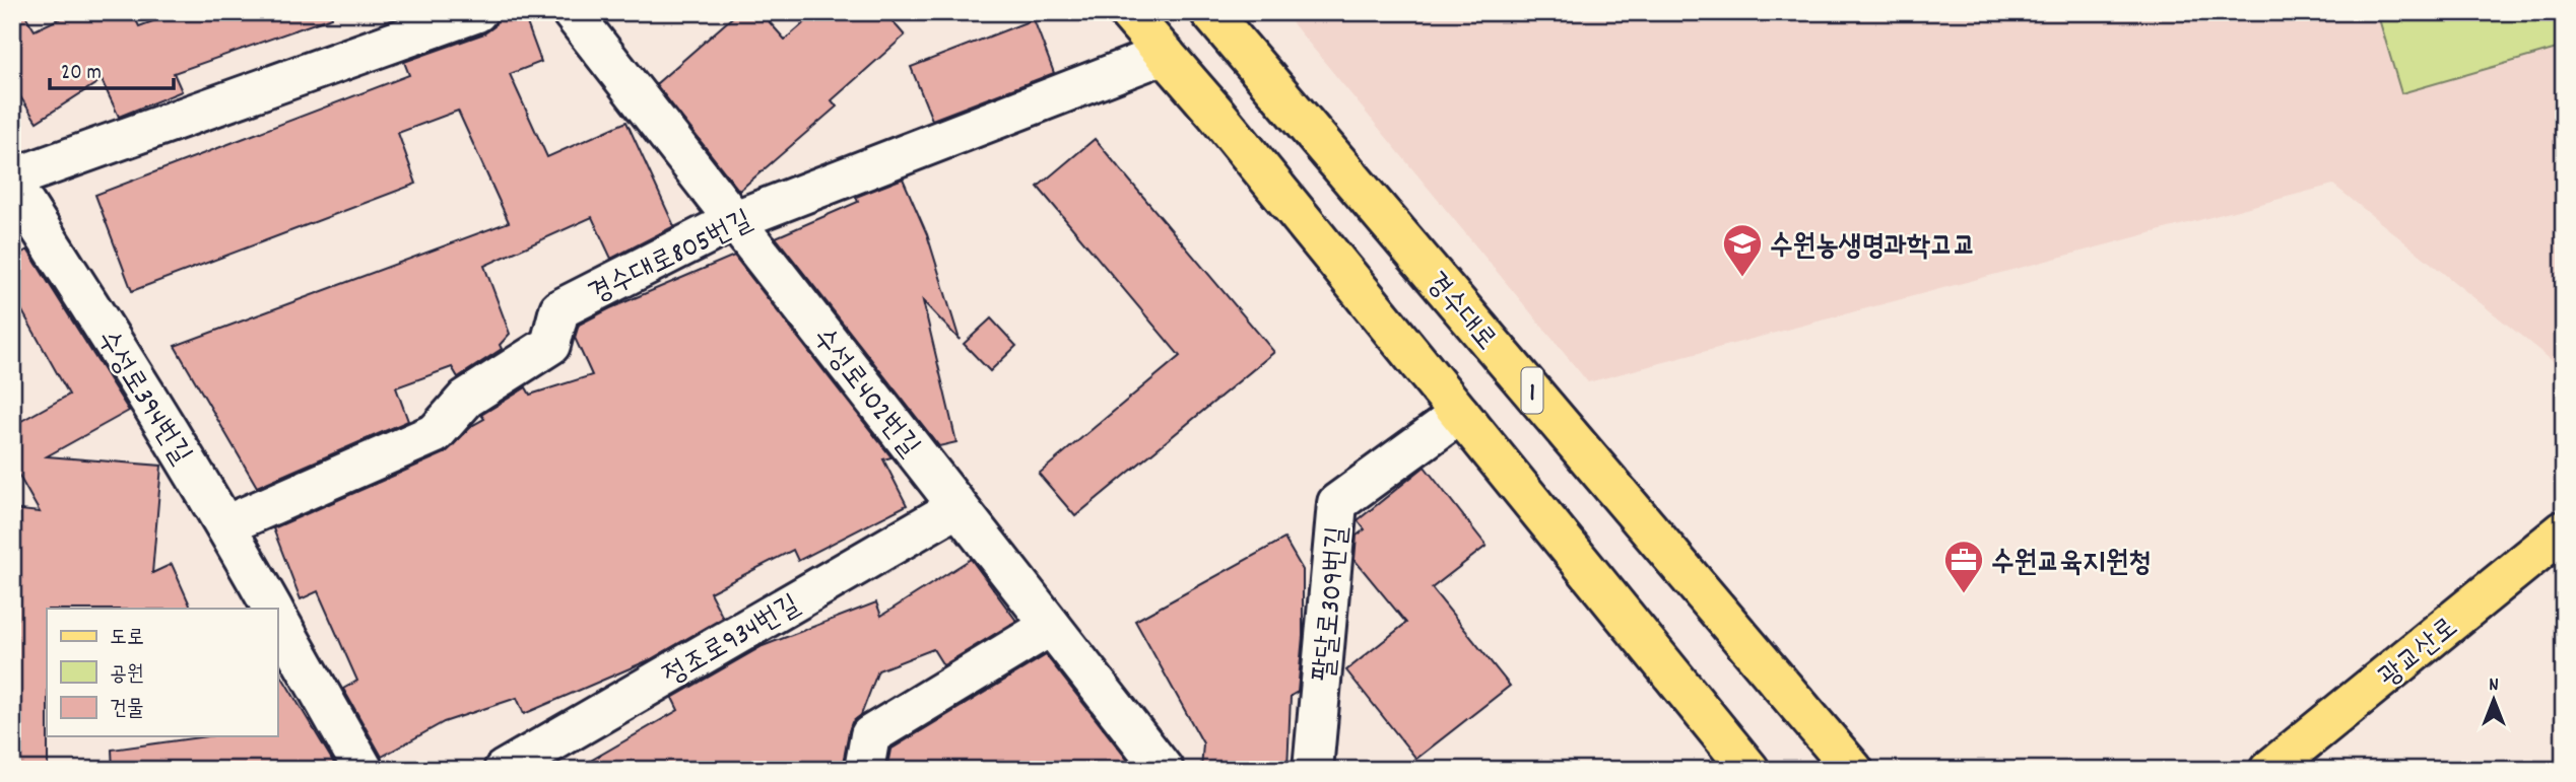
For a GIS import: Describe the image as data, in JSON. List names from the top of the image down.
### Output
{
  "streets": {
    "main road": ["경수대로", "1", "광교산로"],
    "street": [
      "경수대로805번길",
      "수성로402번길",
      "수성로394번길",
      "팔달로309번길",
      "정조로934번길"
    ]
  },
  "crossings": [
    ["경수대로805번길", "수성로402번길"],
    ["경수대로805번길", "수성로394번길"],
    ["수성로402번길", "정조로934번길"]
  ],
  "places": {
    "school or university": ["수원농생명과학고교"],
    "office": ["수원교육지원청"]
  },
  "legend": ["도로", "공원", "건물"],
  "scale_bar": "20 m",
  "north": "top"
}
